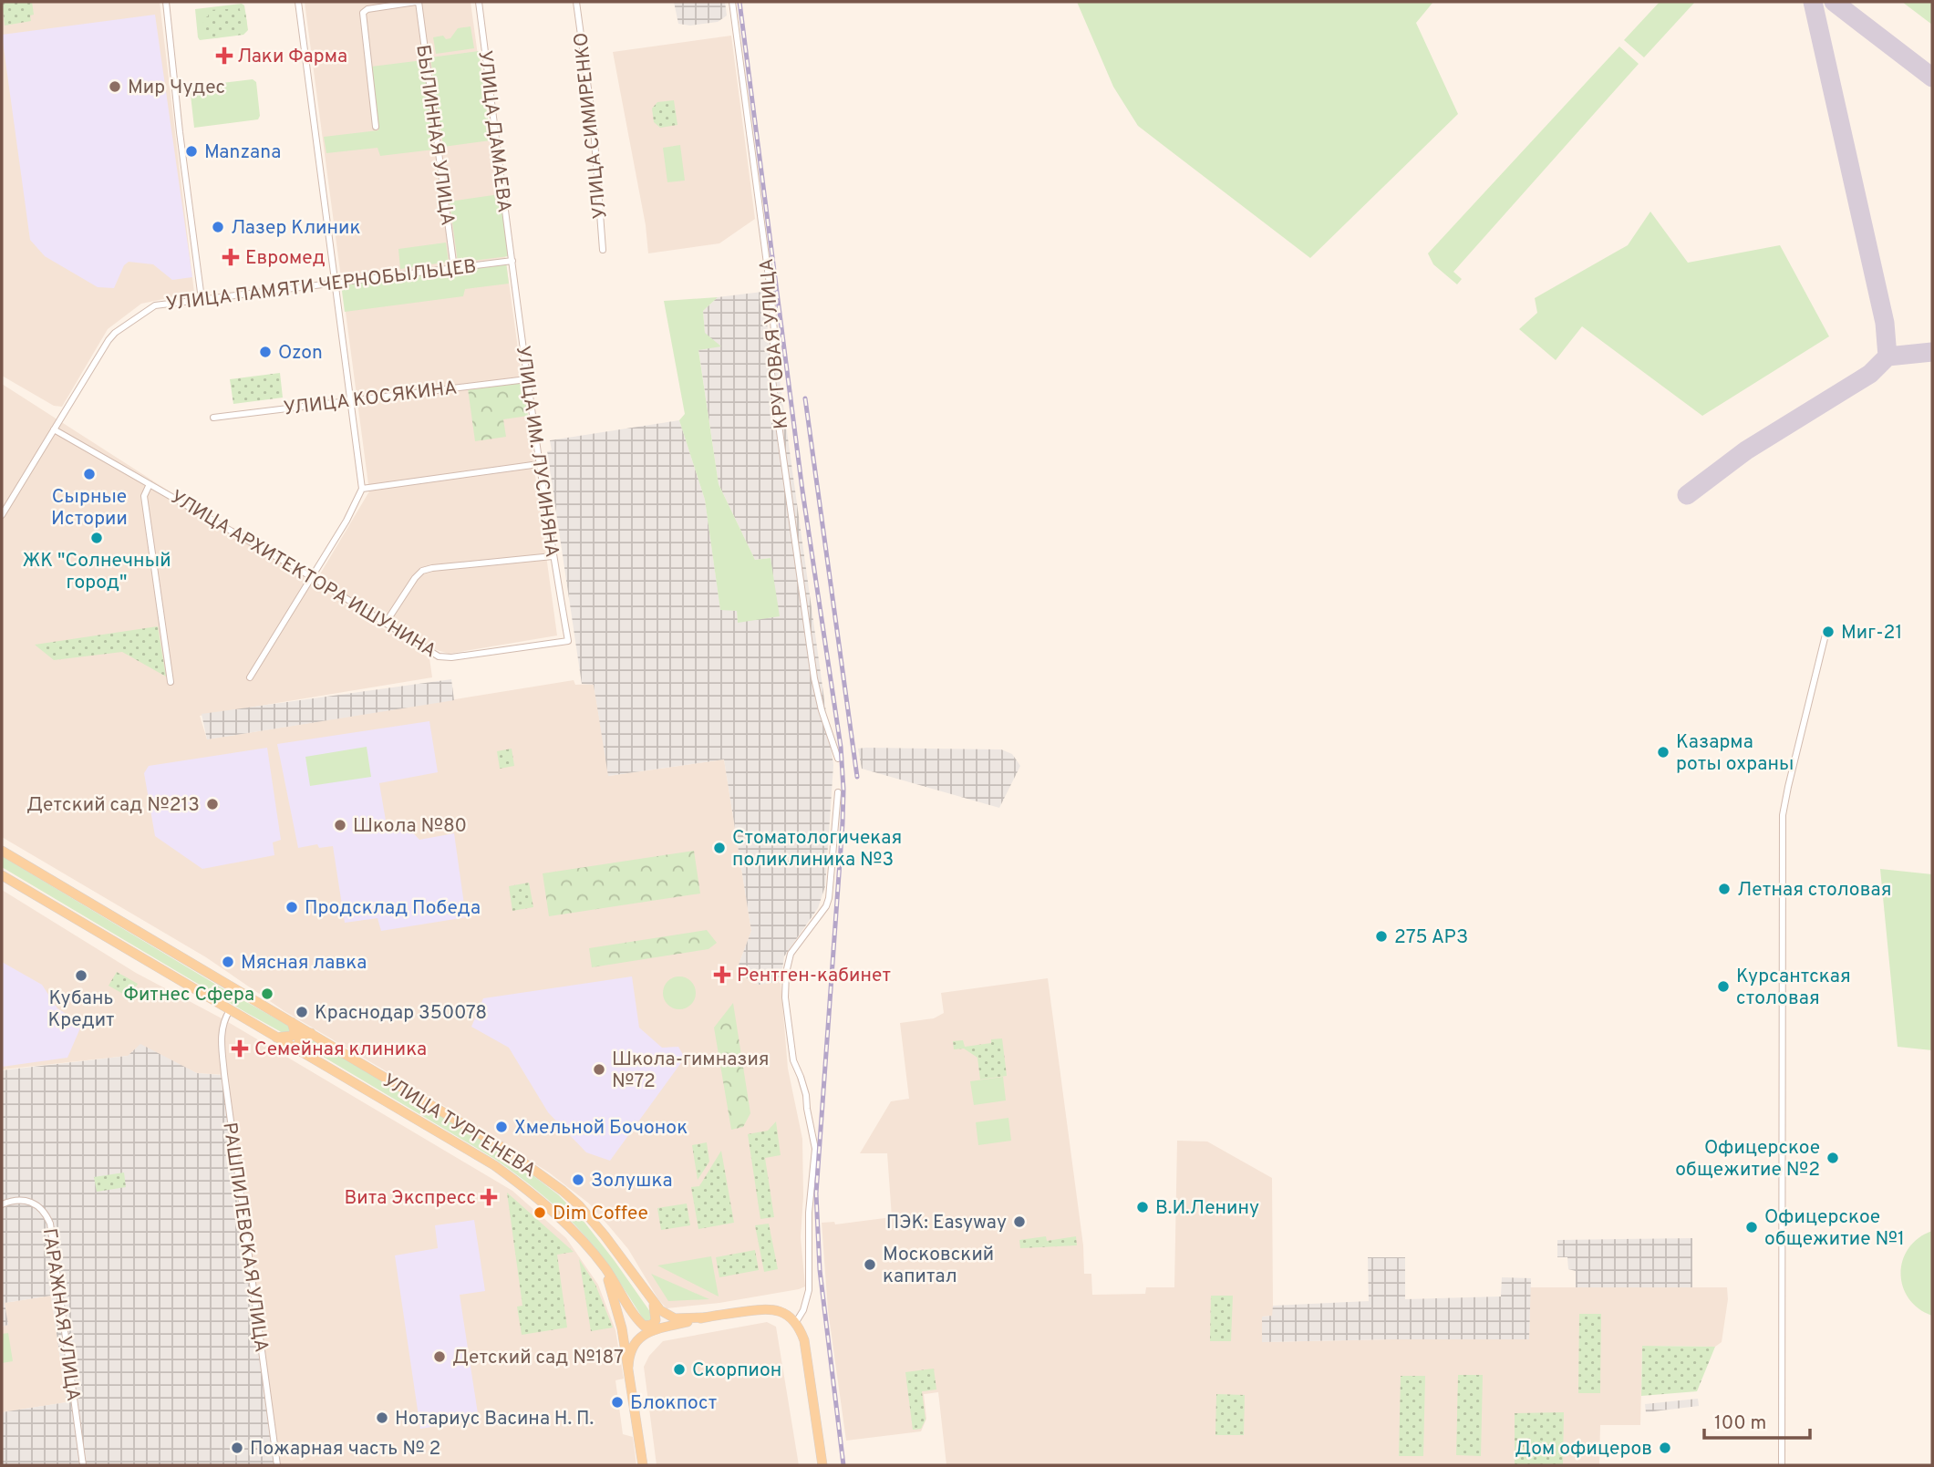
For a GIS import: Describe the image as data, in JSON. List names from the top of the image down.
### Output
{
  "streets": {
    "main road": ["УЛИЦА ТУРГЕНЕВА"],
    "street": [
      "УЛИЦА СИМИРЕНКО",
      "УЛИЦА ДАМАЕВА",
      "БЫЛИННАЯ УЛИЦА",
      "УЛИЦА ПАМЯТИ ЧЕРНОБЫЛЬЦЕВ",
      "КРУГОВАЯ УЛИЦА",
      "УЛИЦА КОСЯКИНА",
      "УЛИЦА ИМ. ЛУСИНЯНА",
      "УЛИЦА АРХИТЕКТОРА ИШУНИНА",
      "РАШПИЛЕВСКАЯ УЛИЦА",
      "ГАРАЖНАЯ УЛИЦА"
    ]
  },
  "crossings": [
    ["УЛИЦА ДАМАЕВА", "УЛИЦА ПАМЯТИ ЧЕРНОБЫЛЬЦЕВ"],
    ["УЛИЦА ДАМАЕВА", "УЛИЦА ИМ. ЛУСИНЯНА"],
    ["БЫЛИННАЯ УЛИЦА", "УЛИЦА ПАМЯТИ ЧЕРНОБЫЛЬЦЕВ"],
    ["УЛИЦА ПАМЯТИ ЧЕРНОБЫЛЬЦЕВ", "УЛИЦА ИМ. ЛУСИНЯНА"],
    ["УЛИЦА ПАМЯТИ ЧЕРНОБЫЛЬЦЕВ", "УЛИЦА АРХИТЕКТОРА ИШУНИНА"],
    ["УЛИЦА КОСЯКИНА", "УЛИЦА ИМ. ЛУСИНЯНА"],
    ["УЛИЦА ИМ. ЛУСИНЯНА", "УЛИЦА АРХИТЕКТОРА ИШУНИНА"],
    ["УЛИЦА ТУРГЕНЕВА", "РАШПИЛЕВСКАЯ УЛИЦА"]
  ],
  "places": {
    "health": [
      "Лаки Фарма",
      "Евромед",
      "Рентген-кабинет",
      "Семейная клиника",
      "Вита Экспресс"
    ],
    "other": [
      "Мир Чудес",
      "Manzana",
      "Лазер Клиник",
      "Ozon",
      "Сырные Истории",
      "ЖК \"Солнечный город\"",
      "Миг-21",
      "Казарма роты охраны",
      "Детский сад №213",
      "Школа №80",
      "Стоматологичекая поликлиника №3",
      "Летная столовая",
      "Продсклад Победа",
      "275 АРЗ",
      "Мясная лавка",
      "Кубань Кредит",
      "Курсантская столовая",
      "Фитнес Сфера",
      "Краснодар 350078",
      "Школа-гимназия №72",
      "Хмельной Бочонок",
      "Офицерское общежитие №2",
      "Золушка",
      "В.И.Ленину",
      "Dim Coffee",
      "ПЭК: Easyway",
      "Офицерское общежитие №1",
      "Московский капитал",
      "Детский сад №187",
      "Скорпион",
      "Блокпост",
      "Нотариус Васина Н. П.",
      "Пожарная часть № 2",
      "Дом офицеров"
    ]
  },
  "scale_bar": "100 m"
}
